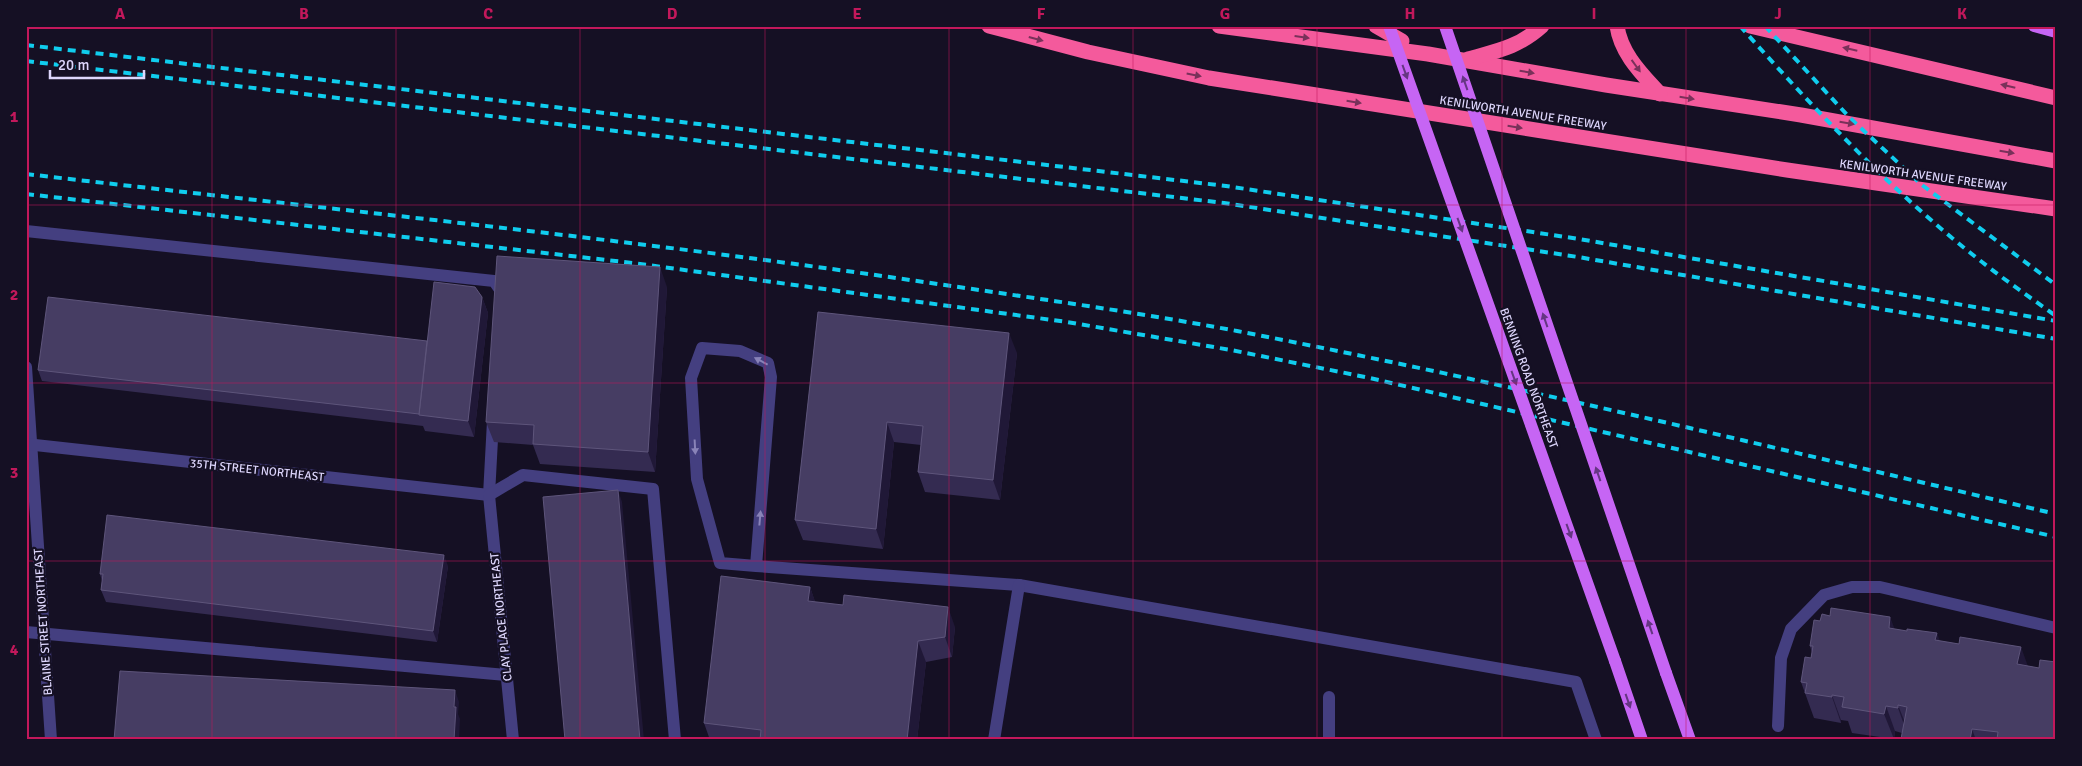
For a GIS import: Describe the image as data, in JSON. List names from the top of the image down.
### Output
{
  "streets": {
    "highway": ["KENILWORTH AVENUE FREEWAY"],
    "main road": ["BENNING ROAD NORTHEAST"],
    "street": ["35TH STREET NORTHEAST", "CLAY PLACE NORTHEAST", "BLAINE STREET NORTHEAST"]
  },
  "crossings": [
    ["35TH STREET NORTHEAST", "CLAY PLACE NORTHEAST"],
    ["35TH STREET NORTHEAST", "BLAINE STREET NORTHEAST"]
  ],
  "scale_bar": "20 m",
  "grid": {
    "columns": [
      "A",
      "B",
      "C",
      "D",
      "E",
      "F",
      "G",
      "H",
      "I",
      "J",
      "K"
    ],
    "rows": [
      "1",
      "2",
      "3",
      "4"
    ]
  }
}
